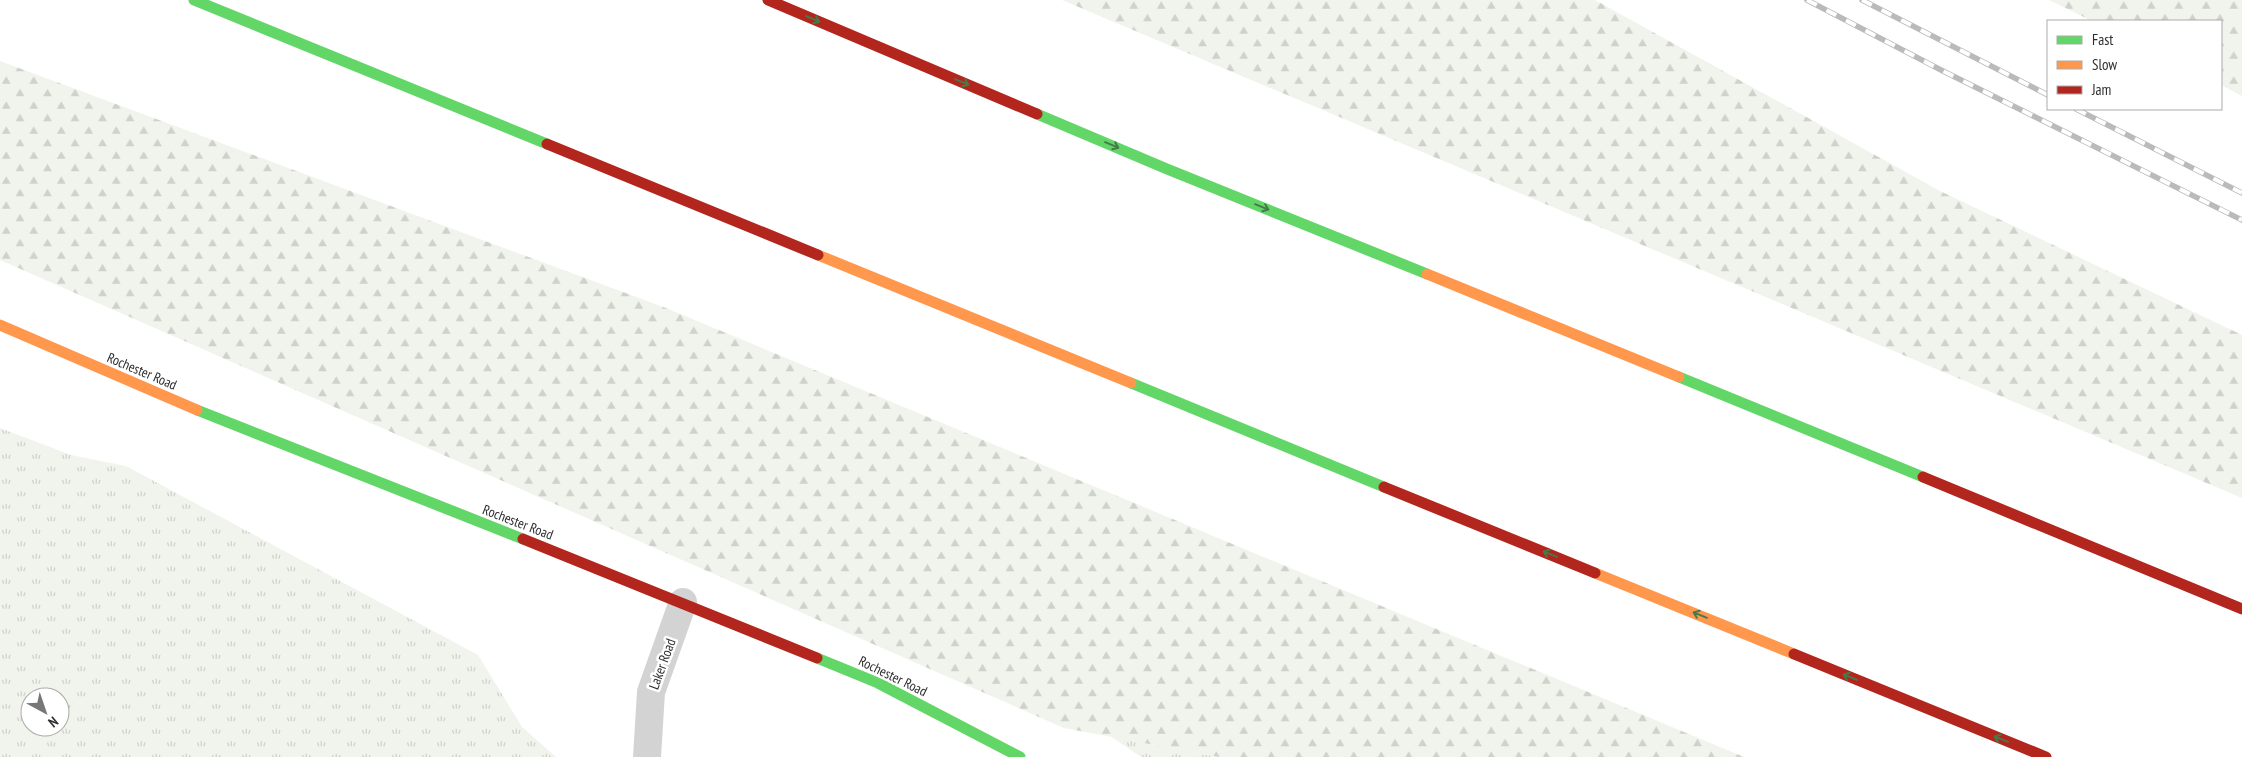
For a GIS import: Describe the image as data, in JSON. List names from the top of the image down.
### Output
{
  "streets": {
    "main road": ["Rochester Road"],
    "street": ["Laker Road"]
  },
  "crossings": [
    ["Rochester Road", "Laker Road"]
  ],
  "legend": ["Fast", "Slow", "Jam"],
  "north": "bottom right"
}
